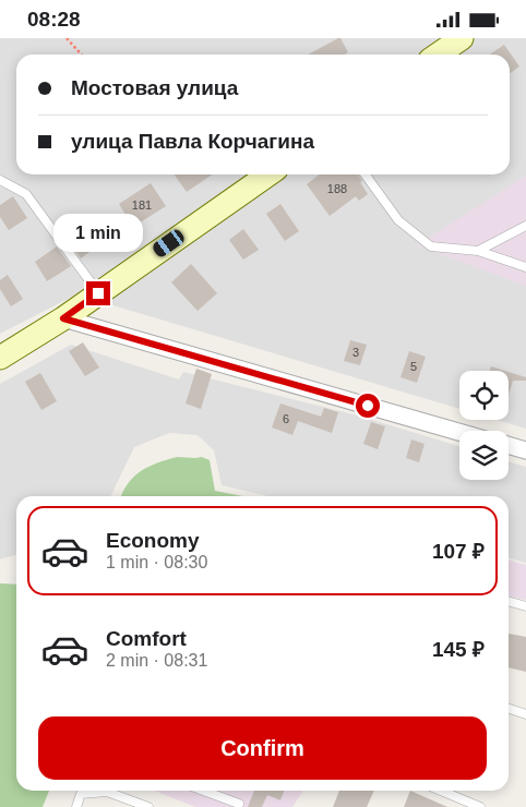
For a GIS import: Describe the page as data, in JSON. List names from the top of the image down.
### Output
{
  "house_numbers": [
    "188",
    "181",
    "3",
    "5",
    "6"
  ],
  "page": {
    "status": "08:28",
    "banner": ["Мостовая улица", "улица Павла Корчагина"],
    "bubble": "1 min",
    "list": [
      {
        "name": "Economy",
        "note": "1 min · 08:30",
        "value": "107 ₽"
      },
      {
        "name": "Comfort",
        "note": "2 min · 08:31",
        "value": "145 ₽"
      }
    ],
    "buttons": "Confirm"
  }
}
